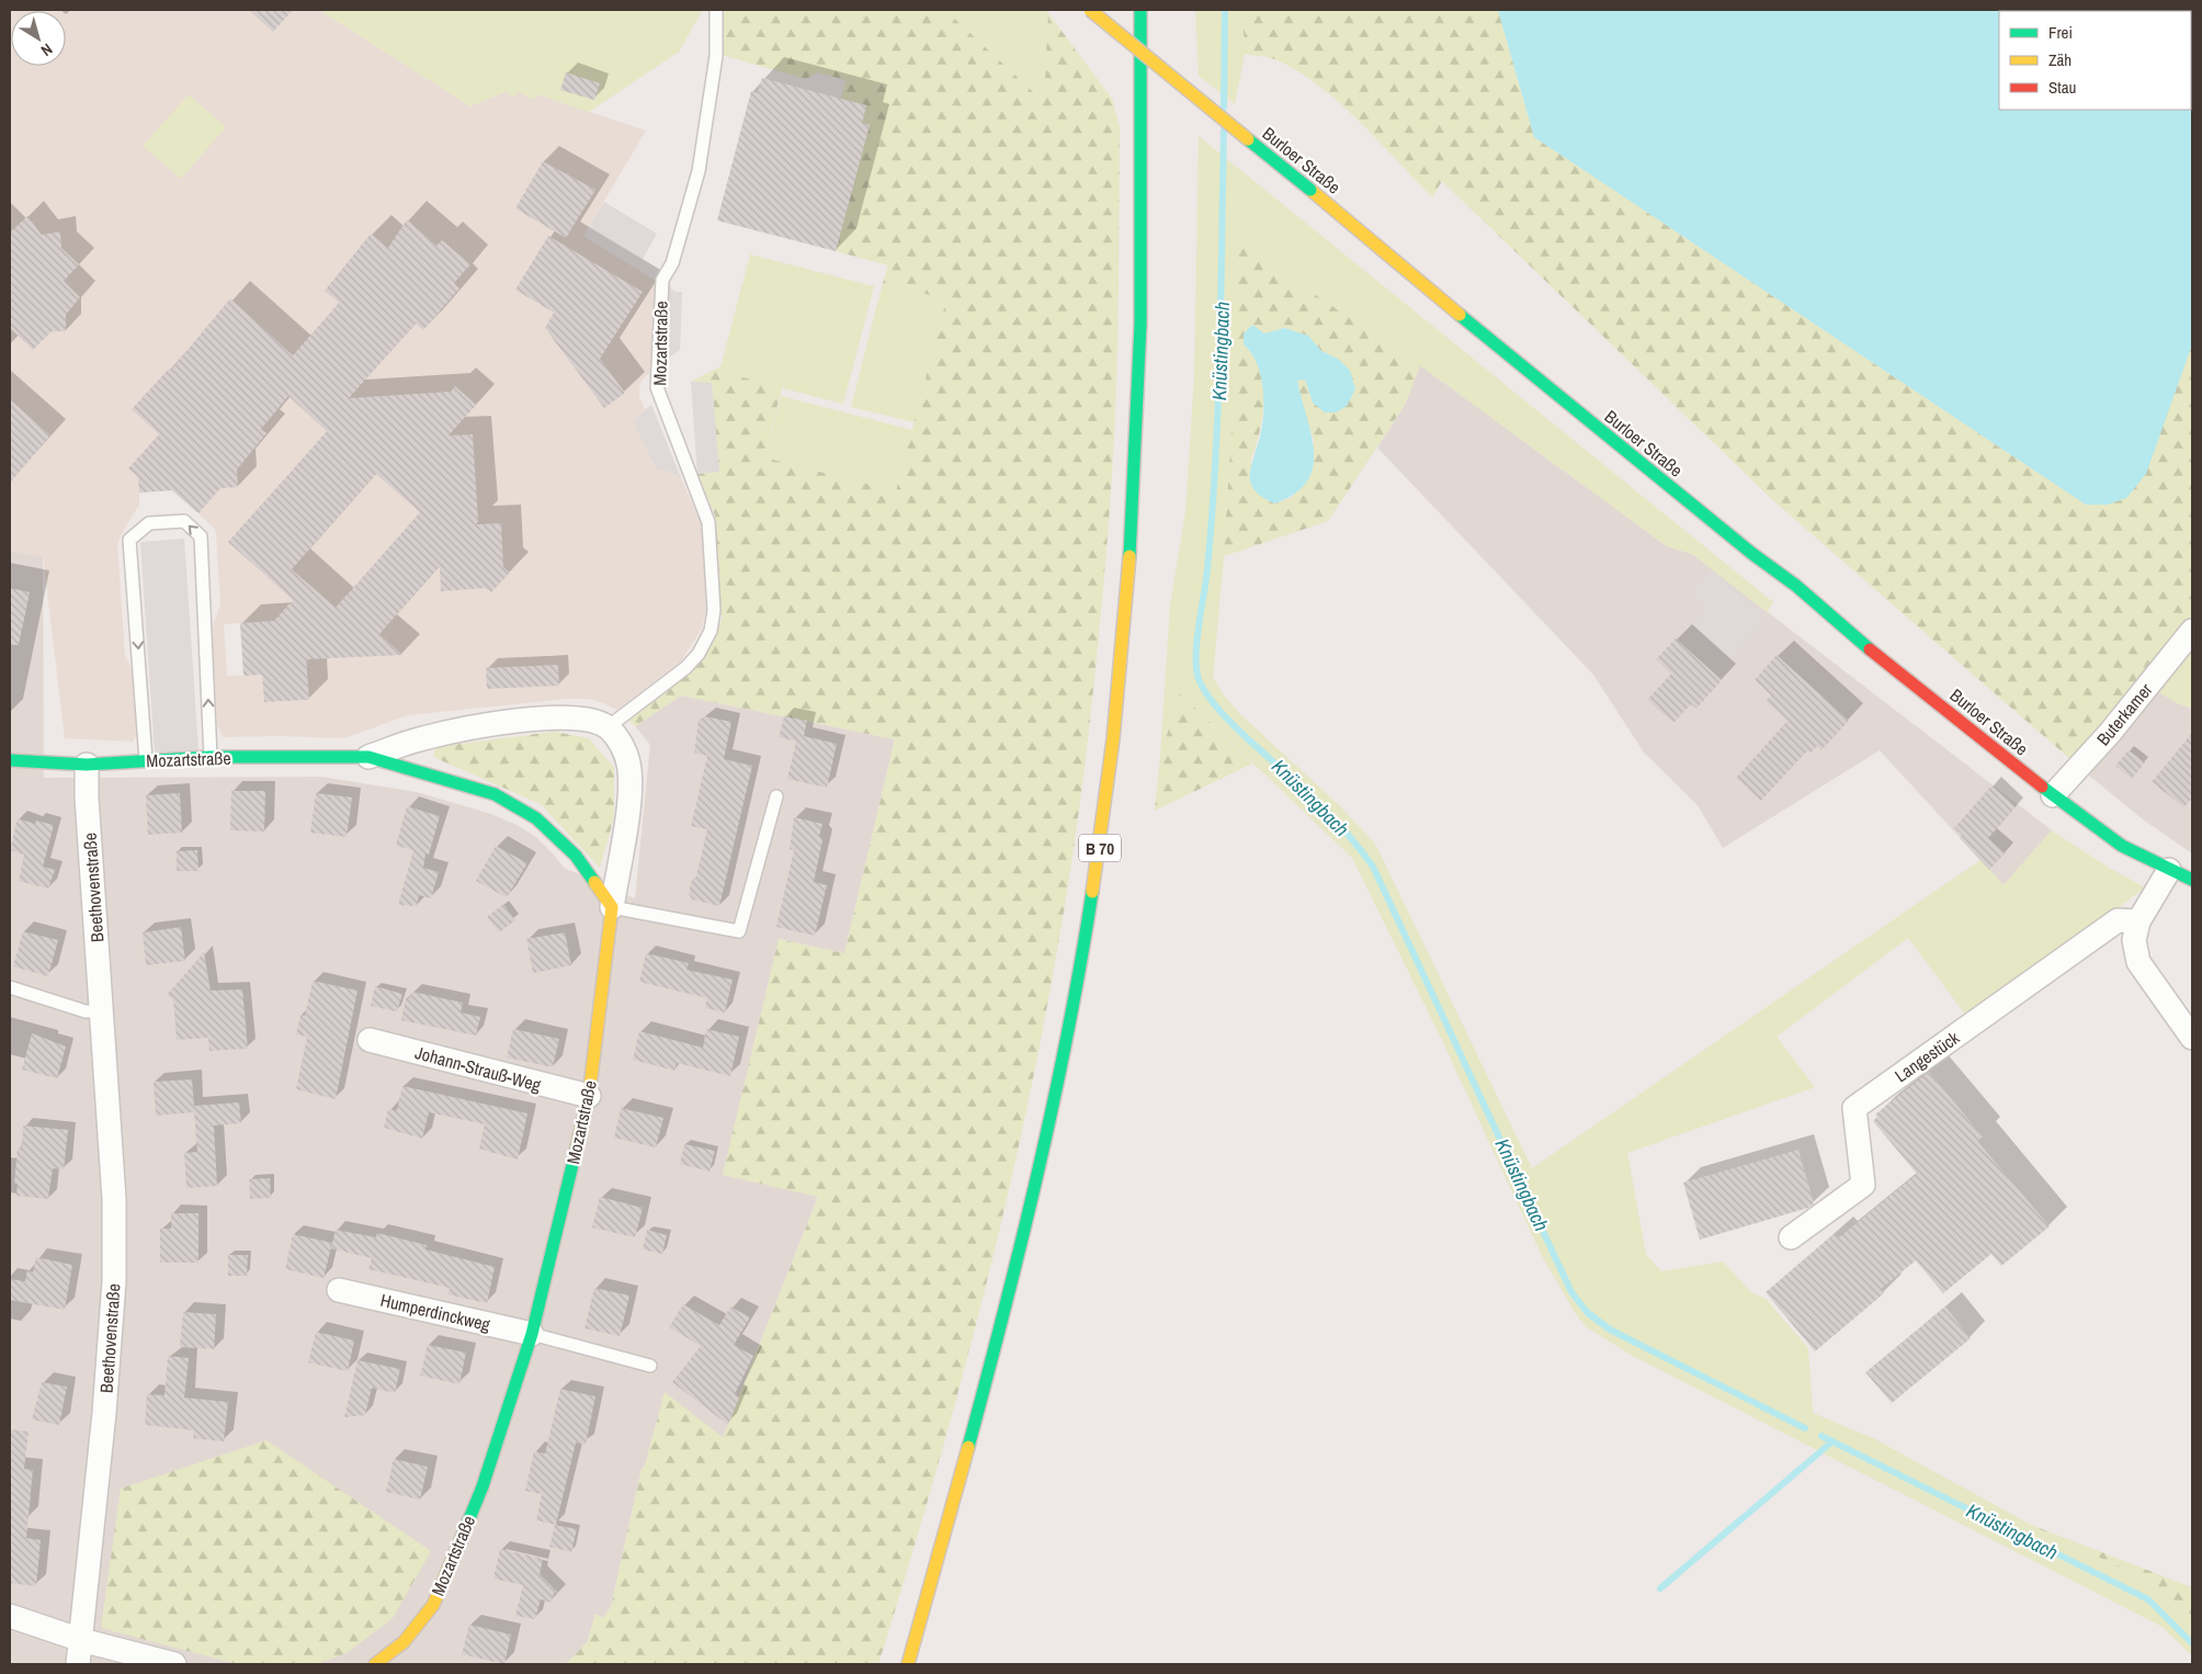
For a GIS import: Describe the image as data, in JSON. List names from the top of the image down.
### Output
{
  "streets": {
    "main road": ["Burloer Straße", "Mozartstraße", "B 70"],
    "street": [
      "Buterkamer",
      "Beethovenstraße",
      "Langestück",
      "Johann-Strauß-Weg",
      "Humperdinckweg"
    ]
  },
  "crossings": [
    ["Burloer Straße", "Buterkamer"],
    ["Mozartstraße", "Beethovenstraße"],
    ["Mozartstraße", "Johann-Strauß-Weg"],
    ["Mozartstraße", "Humperdinckweg"]
  ],
  "water": ["Knüstingbach"],
  "legend": ["Frei", "Zäh", "Stau"],
  "north": "bottom right"
}
